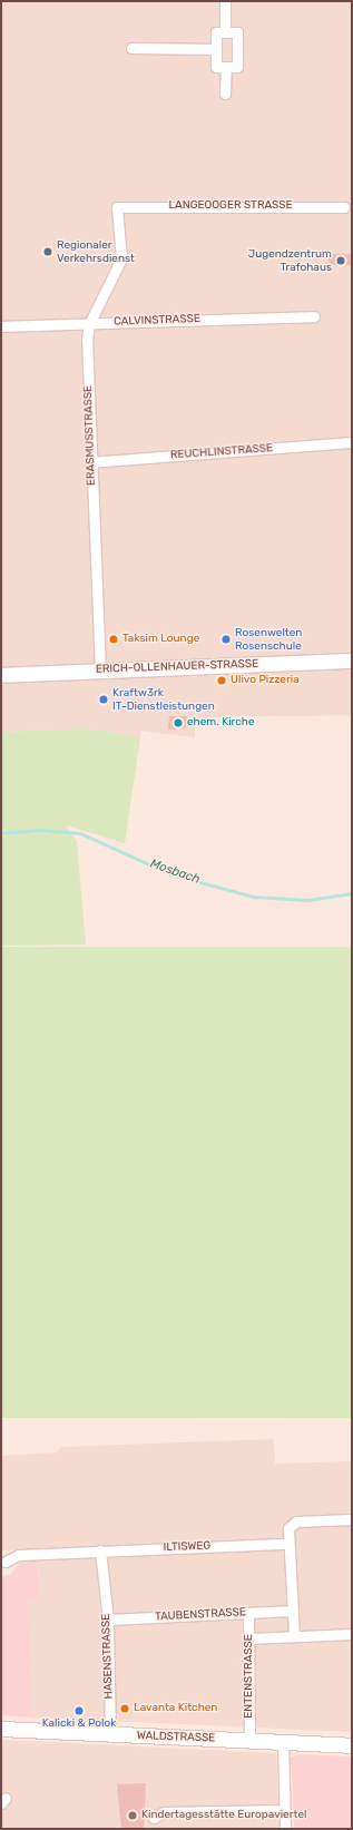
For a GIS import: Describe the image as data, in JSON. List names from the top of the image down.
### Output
{
  "streets": {
    "street": [
      "LANGEOOGER STRASSE",
      "CALVINSTRASSE",
      "ERASMUSSTRASSE",
      "REUCHLINSTRASSE",
      "ERICH-OLLENHAUER-STRASSE",
      "ILTISWEG",
      "TAUBENSTRASSE",
      "HASENSTRASSE",
      "ENTENSTRASSE",
      "WALDSTRASSE"
    ]
  },
  "crossings": [
    ["LANGEOOGER STRASSE", "ERASMUSSTRASSE"],
    ["CALVINSTRASSE", "ERASMUSSTRASSE"],
    ["ERASMUSSTRASSE", "REUCHLINSTRASSE"],
    ["ERASMUSSTRASSE", "ERICH-OLLENHAUER-STRASSE"],
    ["ILTISWEG", "HASENSTRASSE"],
    ["TAUBENSTRASSE", "HASENSTRASSE"],
    ["TAUBENSTRASSE", "ENTENSTRASSE"],
    ["HASENSTRASSE", "WALDSTRASSE"],
    ["ENTENSTRASSE", "WALDSTRASSE"]
  ],
  "water": ["Mosbach"],
  "places": [
    "Regionaler Verkehrsdienst",
    "Jugendzentrum Trafohaus",
    "Taksim Lounge",
    "Rosenwelten Rosenschule",
    "Ulivo Pizzeria",
    "Kraftw3rk IT-Dienstleistungen",
    "ehem. Kirche",
    "Lavanta Kitchen",
    "Kalicki & Polok",
    "Kindertagesstätte Europaviertel"
  ]
}
